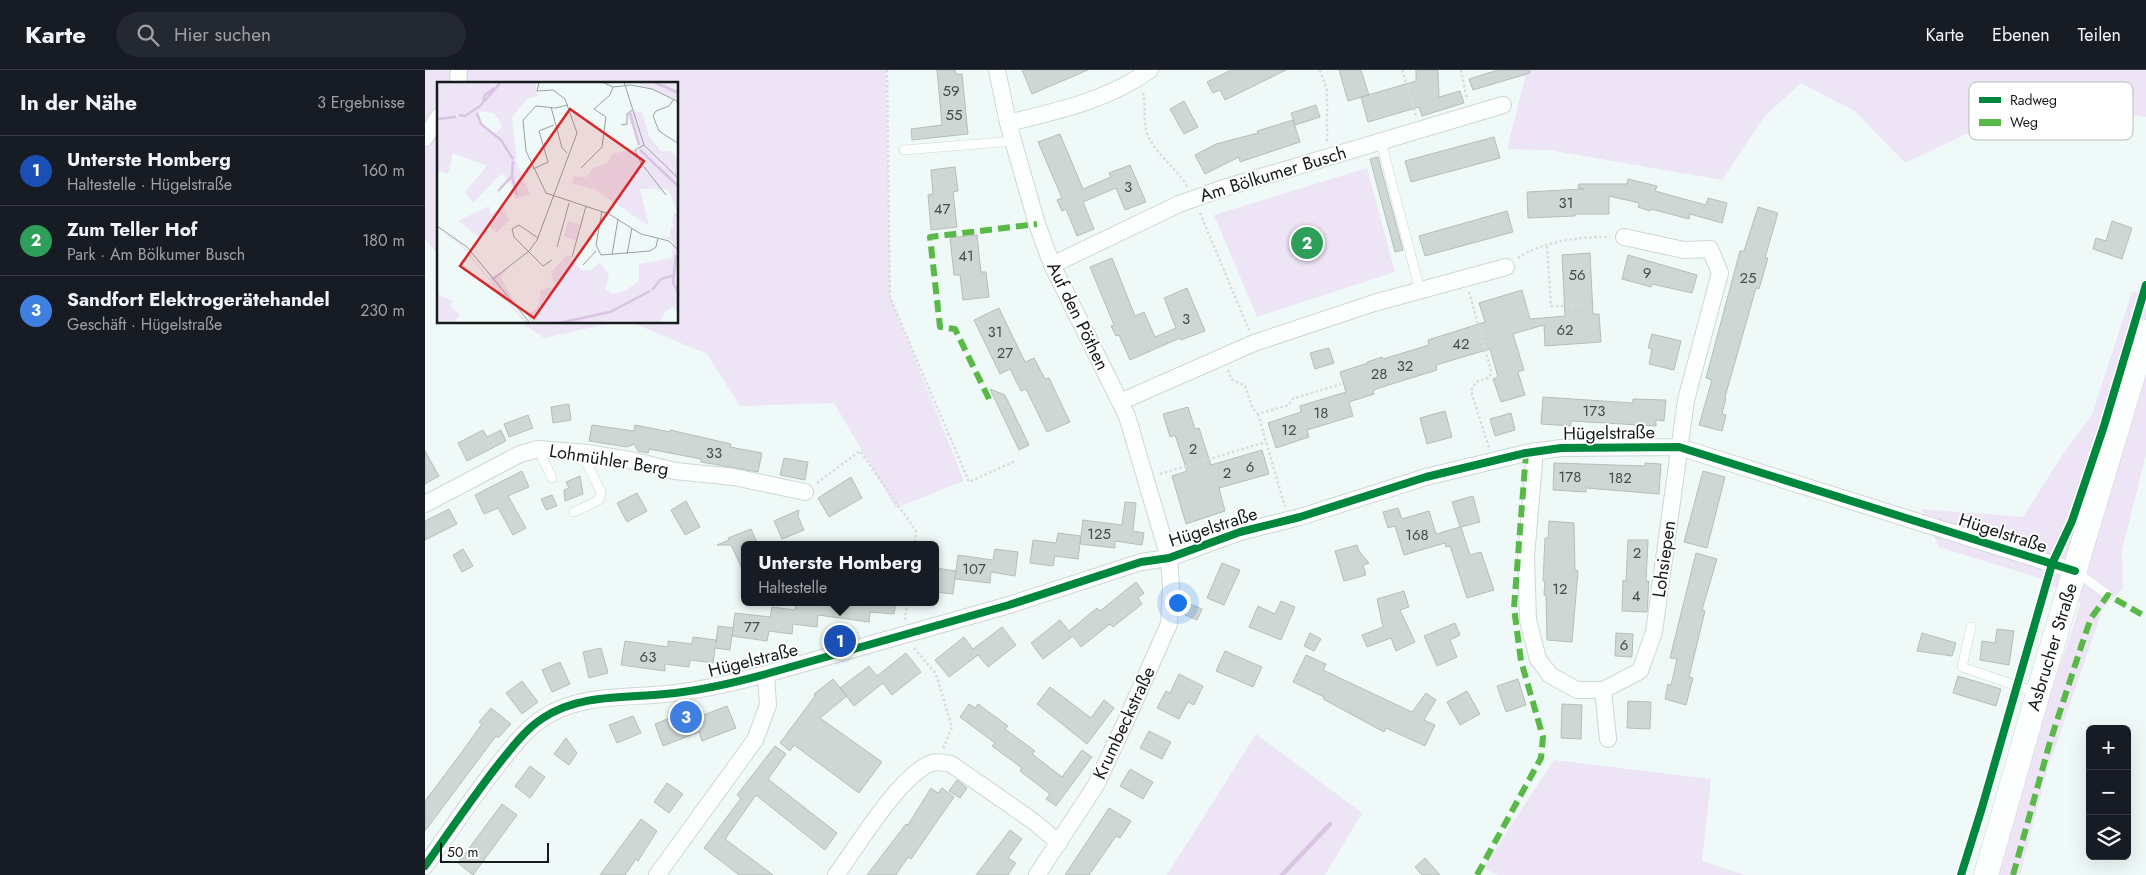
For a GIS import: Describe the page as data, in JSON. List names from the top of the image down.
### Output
{
  "streets": {
    "main road": ["Asbrucher Straße"],
    "street": [
      "Am Bölkumer Busch",
      "Auf den Pöthen",
      "Hügelstraße",
      "Lohmühler Berg",
      "Lohsiepen",
      "Krumbeckstraße"
    ]
  },
  "crossings": [
    ["Am Bölkumer Busch", "Auf den Pöthen"],
    ["Auf den Pöthen", "Hügelstraße"],
    ["Auf den Pöthen", "Krumbeckstraße"],
    ["Hügelstraße", "Lohsiepen"],
    ["Hügelstraße", "Asbrucher Straße"],
    ["Hügelstraße", "Krumbeckstraße"]
  ],
  "house_numbers": [
    "59",
    "55",
    "3",
    "31",
    "47",
    "41",
    "9",
    "56",
    "25",
    "3",
    "62",
    "31",
    "42",
    "27",
    "32",
    "28",
    "173",
    "18",
    "12",
    "2",
    "33",
    "6",
    "2",
    "178",
    "182",
    "125",
    "168",
    "2",
    "107",
    "12",
    "4",
    "77",
    "6",
    "63"
  ],
  "legend": ["Radweg", "Weg"],
  "scale_bar": "50 m",
  "page": {
    "header": "Karte",
    "search": "Hier suchen",
    "nav": ["Karte", "Ebenen", "Teilen"],
    "heading": ["In der Nähe", "3 Ergebnisse"],
    "list": [
      {
        "mark": "1",
        "name": "Unterste Homberg",
        "note": "Haltestelle · Hügelstraße",
        "value": "160 m"
      },
      {
        "mark": "2",
        "name": "Zum Teller Hof",
        "note": "Park · Am Bölkumer Busch",
        "value": "180 m"
      },
      {
        "mark": "3",
        "name": "Sandfort Elektrogerätehandel",
        "note": "Geschäft · Hügelstraße",
        "value": "230 m"
      }
    ],
    "pins": ["2", "1", "3"],
    "popup": ["Unterste Homberg", "Haltestelle"],
    "map_buttons": ["+", "−"],
    "scale": "50 m"
  }
}
